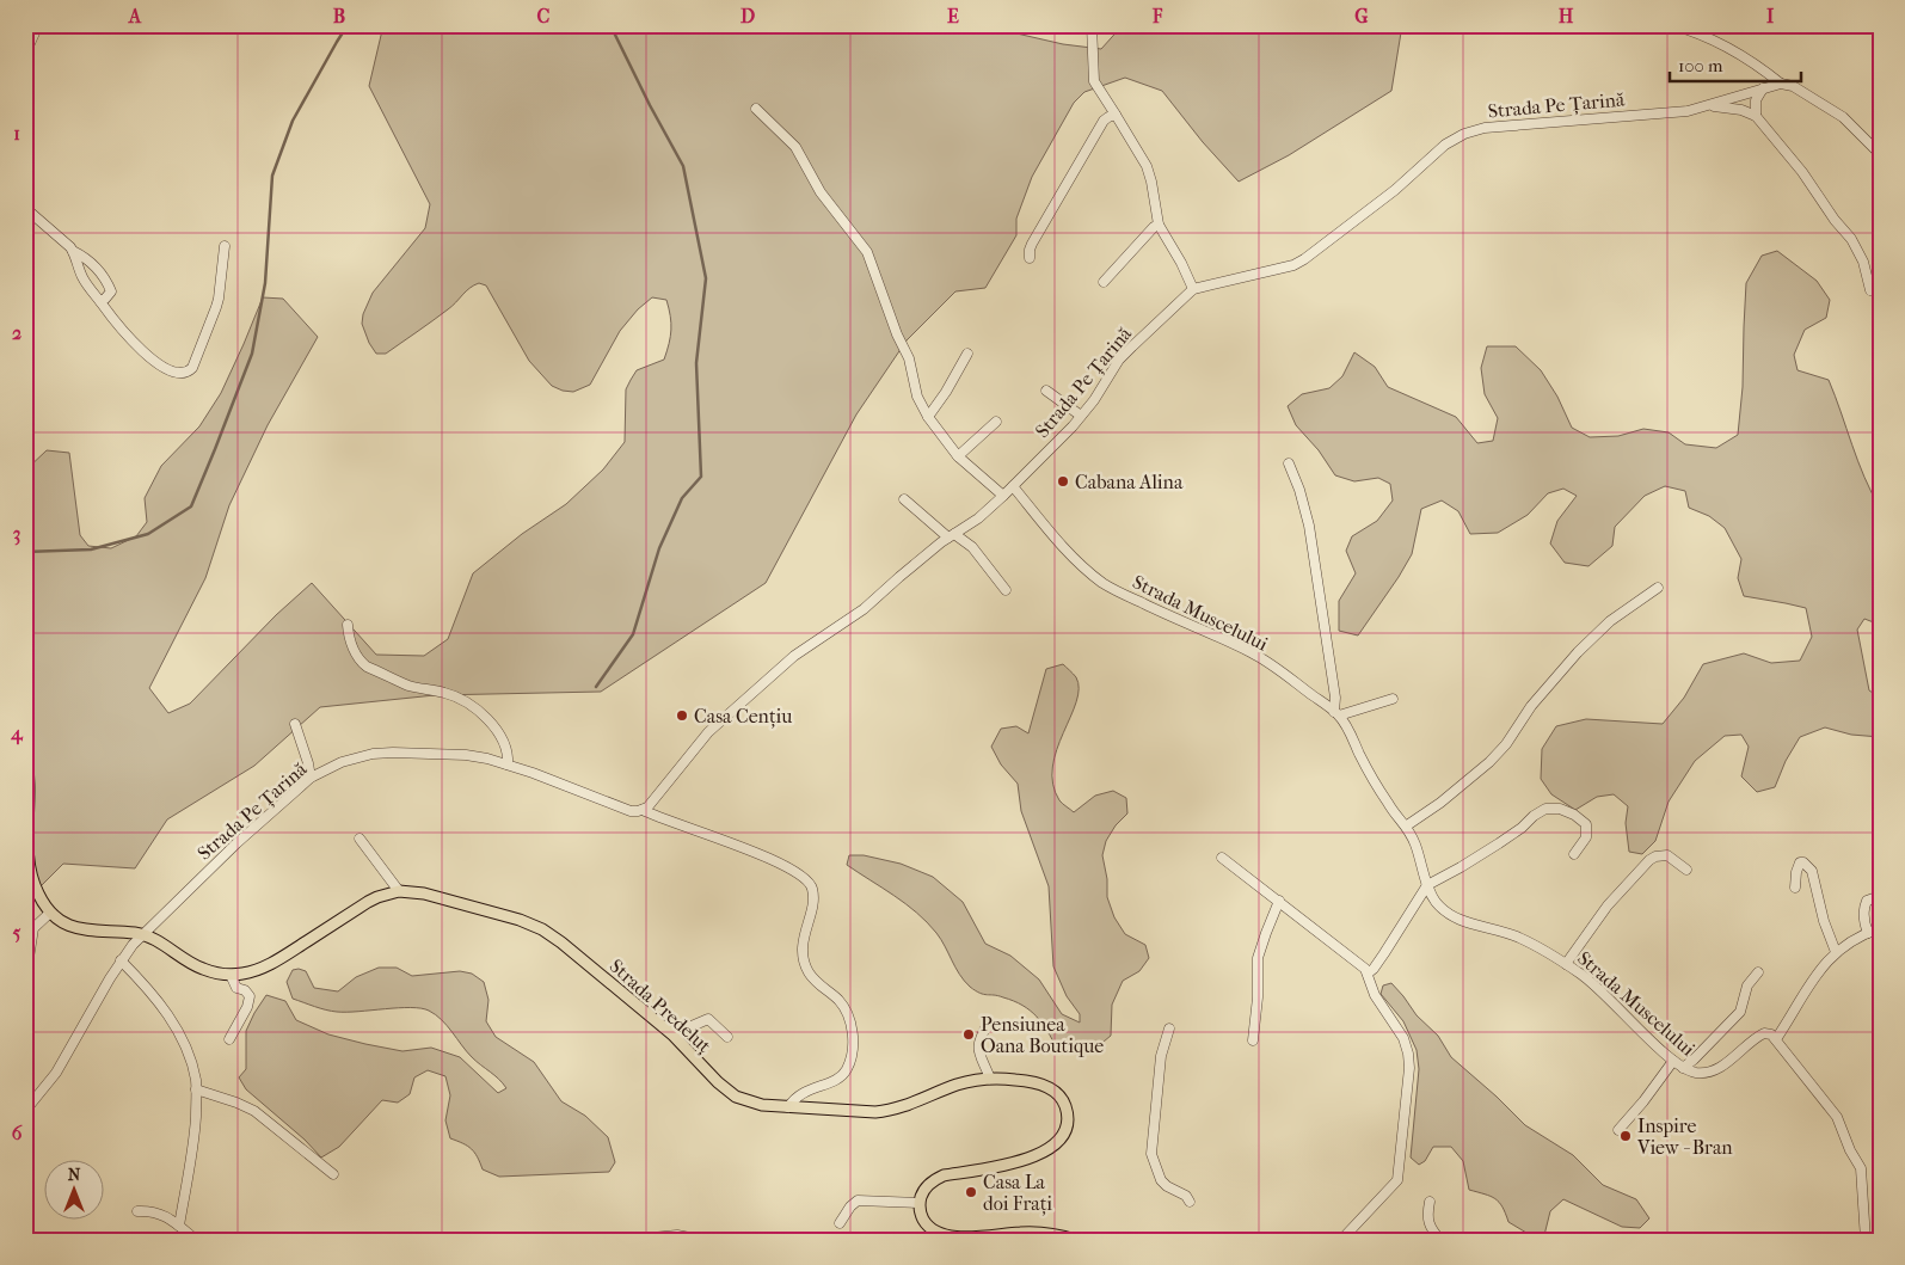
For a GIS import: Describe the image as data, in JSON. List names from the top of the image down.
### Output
{
  "streets": {
    "main road": ["Strada Predeluț"],
    "street": ["Strada Pe Țarină", "Strada Muscelului"]
  },
  "crossings": [
    ["Strada Pe Țarină", "Strada Muscelului"],
    ["Strada Pe Țarină", "Strada Predeluț"]
  ],
  "places": [
    "Cabana Alina",
    "Casa Cențiu",
    "Pensiunea Oana Boutique",
    "Inspire View - Bran",
    "Casa La doi Frați"
  ],
  "scale_bar": "100 m",
  "north": "top",
  "grid": {
    "columns": [
      "A",
      "B",
      "C",
      "D",
      "E",
      "F",
      "G",
      "H",
      "I"
    ],
    "rows": [
      "1",
      "2",
      "3",
      "4",
      "5",
      "6"
    ]
  }
}
